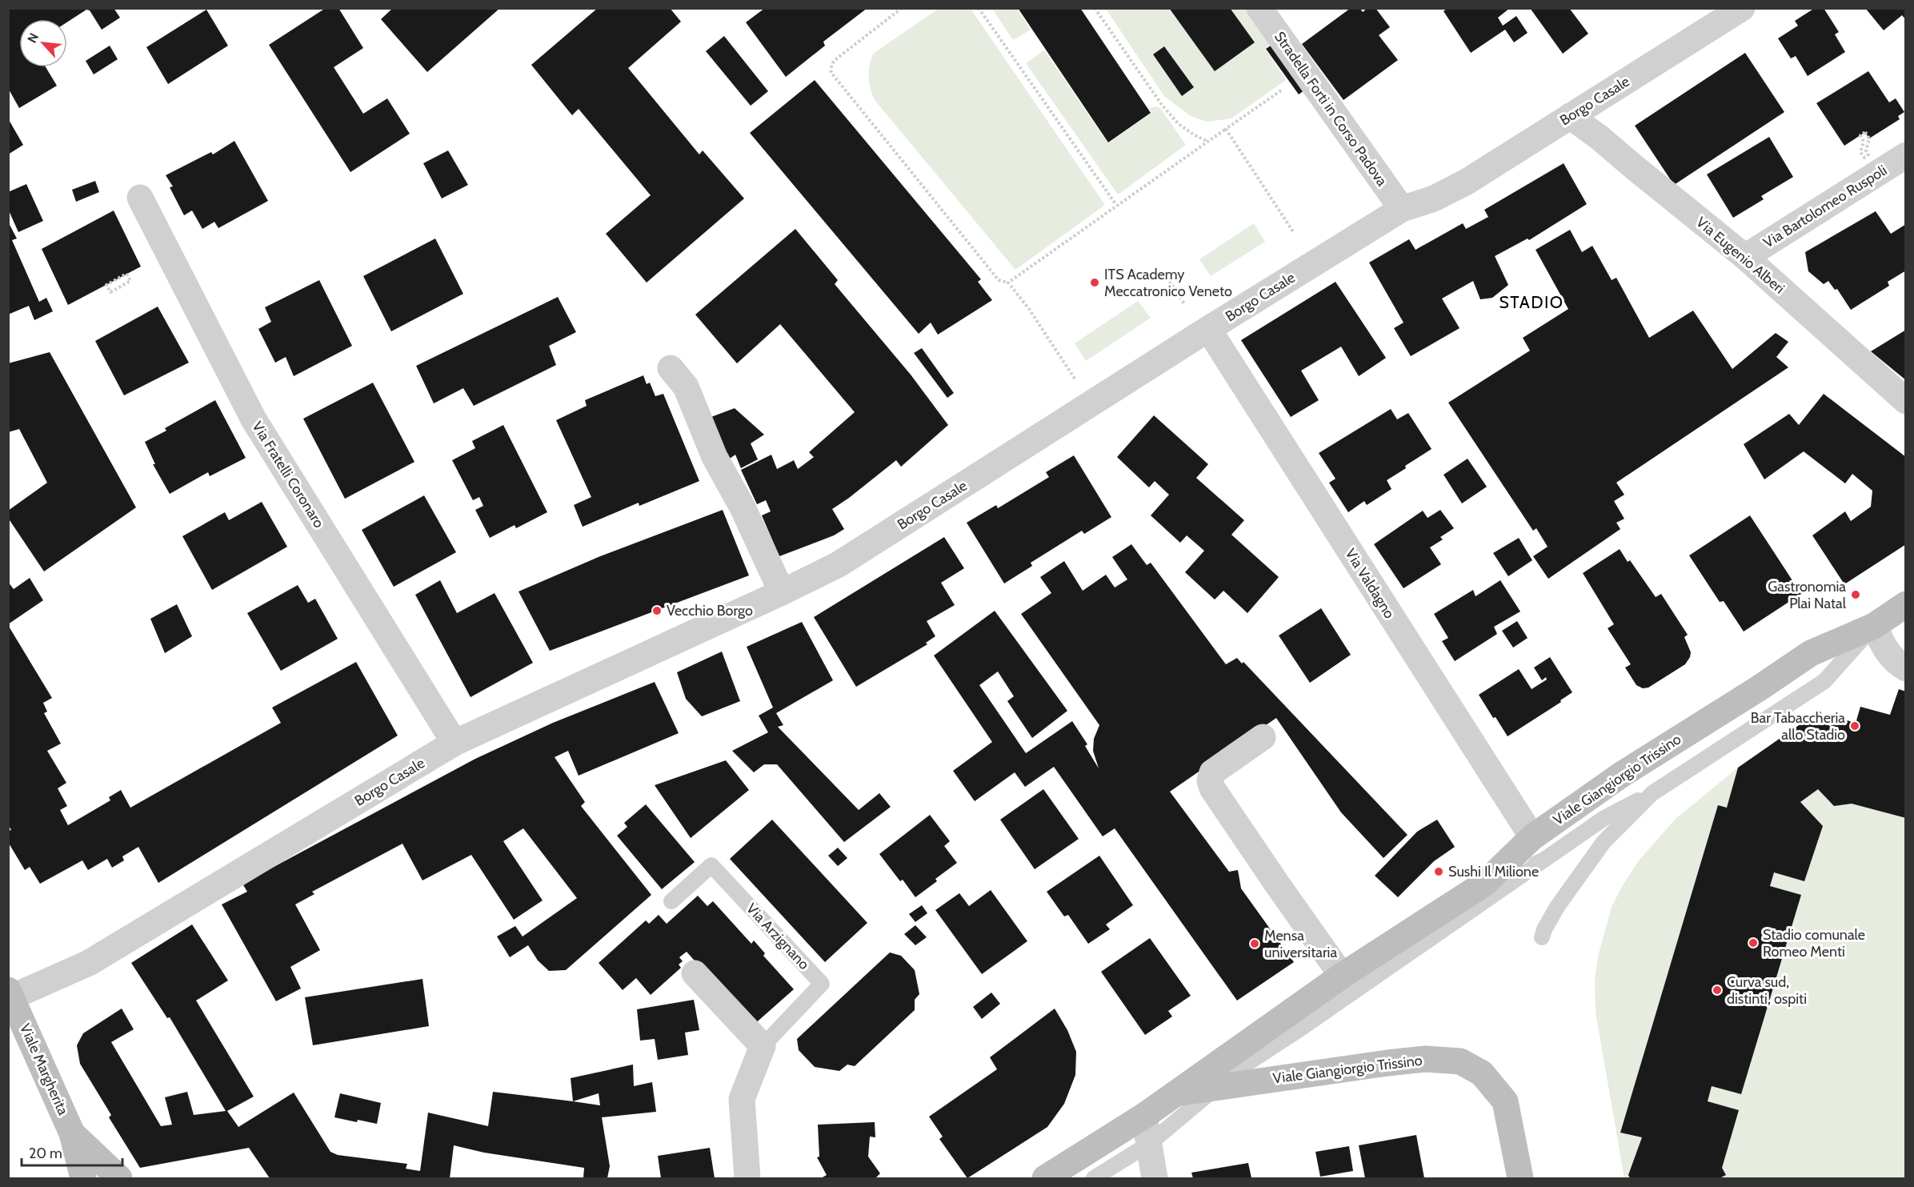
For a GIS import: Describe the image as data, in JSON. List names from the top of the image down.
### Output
{
  "streets": {
    "street": [
      "Borgo Casale",
      "Stradella Forti in Corso Padova",
      "Via Bartolomeo Ruspoli",
      "Via Eugenio Alberi",
      "Via Fratelli Coronaro",
      "Via Valdagno",
      "Viale Giangiorgio Trissino",
      "Via Arzignano",
      "Viale Margherita"
    ]
  },
  "crossings": [
    ["Borgo Casale", "Stradella Forti in Corso Padova"],
    ["Borgo Casale", "Via Eugenio Alberi"],
    ["Borgo Casale", "Via Fratelli Coronaro"],
    ["Borgo Casale", "Via Valdagno"],
    ["Borgo Casale", "Viale Margherita"],
    ["Via Bartolomeo Ruspoli", "Via Eugenio Alberi"],
    ["Via Valdagno", "Viale Giangiorgio Trissino"]
  ],
  "districts": ["STADIO"],
  "places": [
    "ITS Academy Meccatronico Veneto",
    "Gastronomia Plai Natal",
    "Vecchio Borgo",
    "Bar Tabaccheria allo Stadio",
    "Sushi Il Milione",
    "Stadio comunale Romeo Menti",
    "Mensa universitaria",
    "Curva sud, distinti, ospiti"
  ],
  "scale_bar": "20 m",
  "north": "top left"
}
